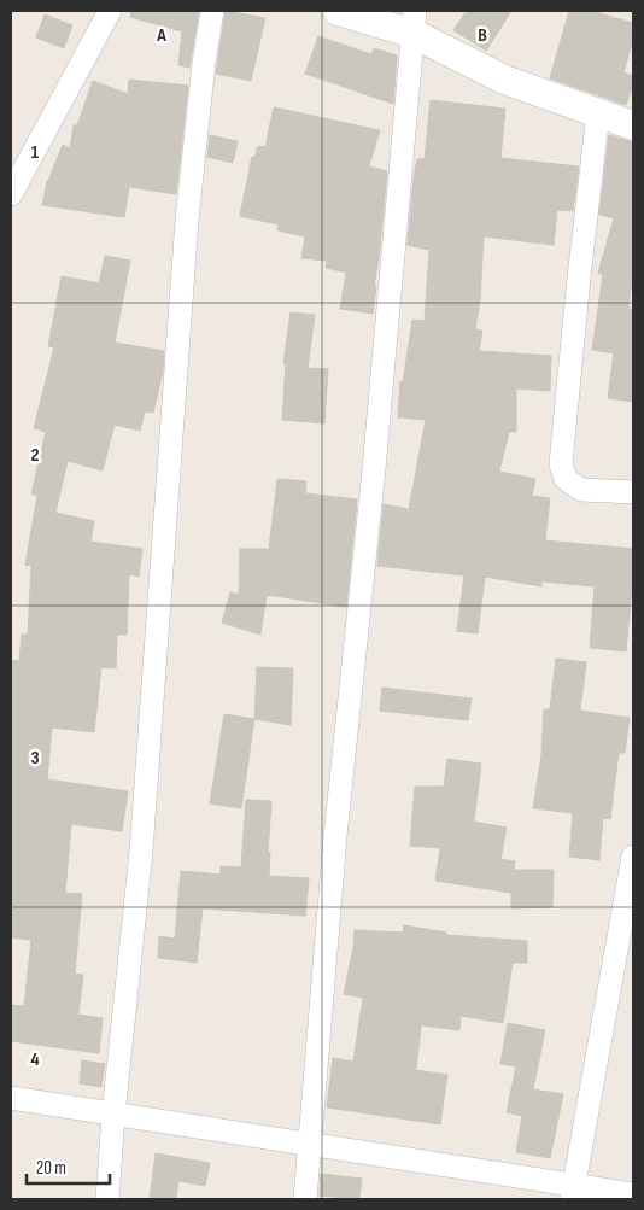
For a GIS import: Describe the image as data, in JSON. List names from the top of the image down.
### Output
{
  "scale_bar": "20 m",
  "grid": {
    "columns": ["A", "B"],
    "rows": [
      "1",
      "2",
      "3",
      "4"
    ]
  }
}
